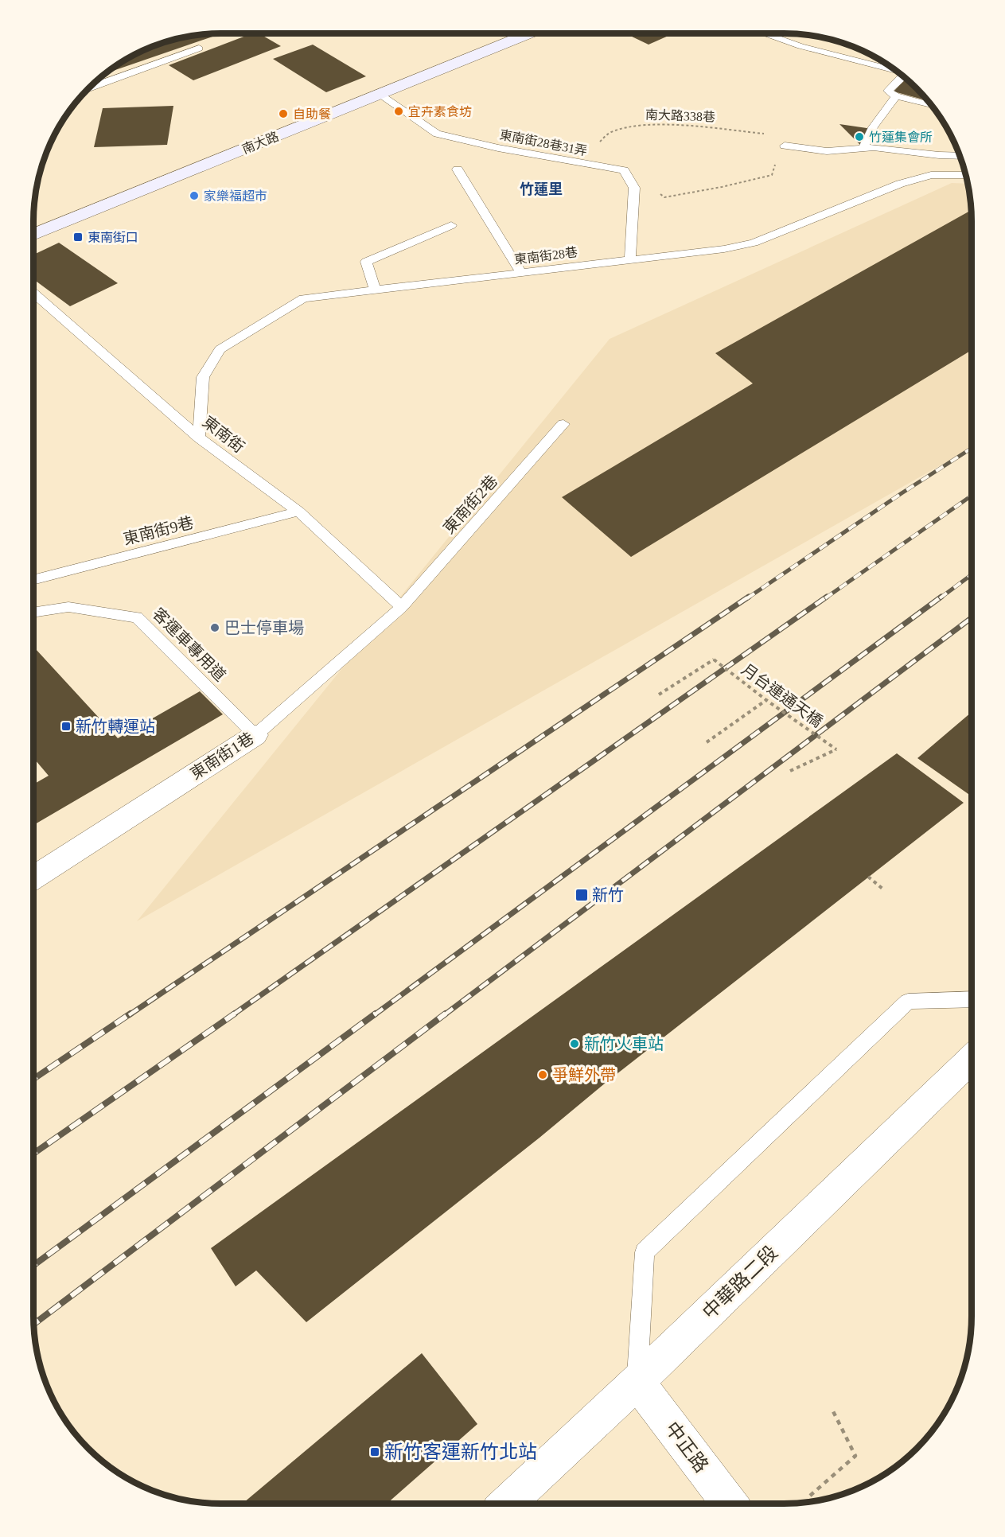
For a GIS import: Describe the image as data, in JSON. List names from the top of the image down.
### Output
{
  "streets": {
    "main road": ["南大路"],
    "street": ["東南街1巷", "中華路二段", "中正路"],
    "lane": [
      "東南街28巷31弄",
      "東南街28巷",
      "東南街",
      "東南街2巷",
      "東南街9巷",
      "客運車專用道"
    ],
    "path": ["南大路338巷", "月台連通天橋"]
  },
  "crossings": [
    ["南大路338巷", "東南街28巷31弄"],
    ["南大路", "東南街28巷31弄"],
    ["東南街28巷", "東南街"],
    ["東南街", "東南街2巷"],
    ["東南街", "東南街9巷"],
    ["東南街", "東南街1巷"],
    ["東南街2巷", "東南街1巷"],
    ["客運車專用道", "東南街1巷"],
    ["中華路二段", "中正路"]
  ],
  "districts": ["竹蓮里"],
  "places": {
    "other": [
      "宜卉素食坊",
      "自助餐",
      "竹蓮集會所",
      "家樂福超市",
      "巴士停車場",
      "新竹火車站",
      "爭鮮外帶"
    ],
    "transit": [
      "東南街口",
      "新竹轉運站",
      "新竹",
      "新竹客運新竹北站"
    ]
  }
}
